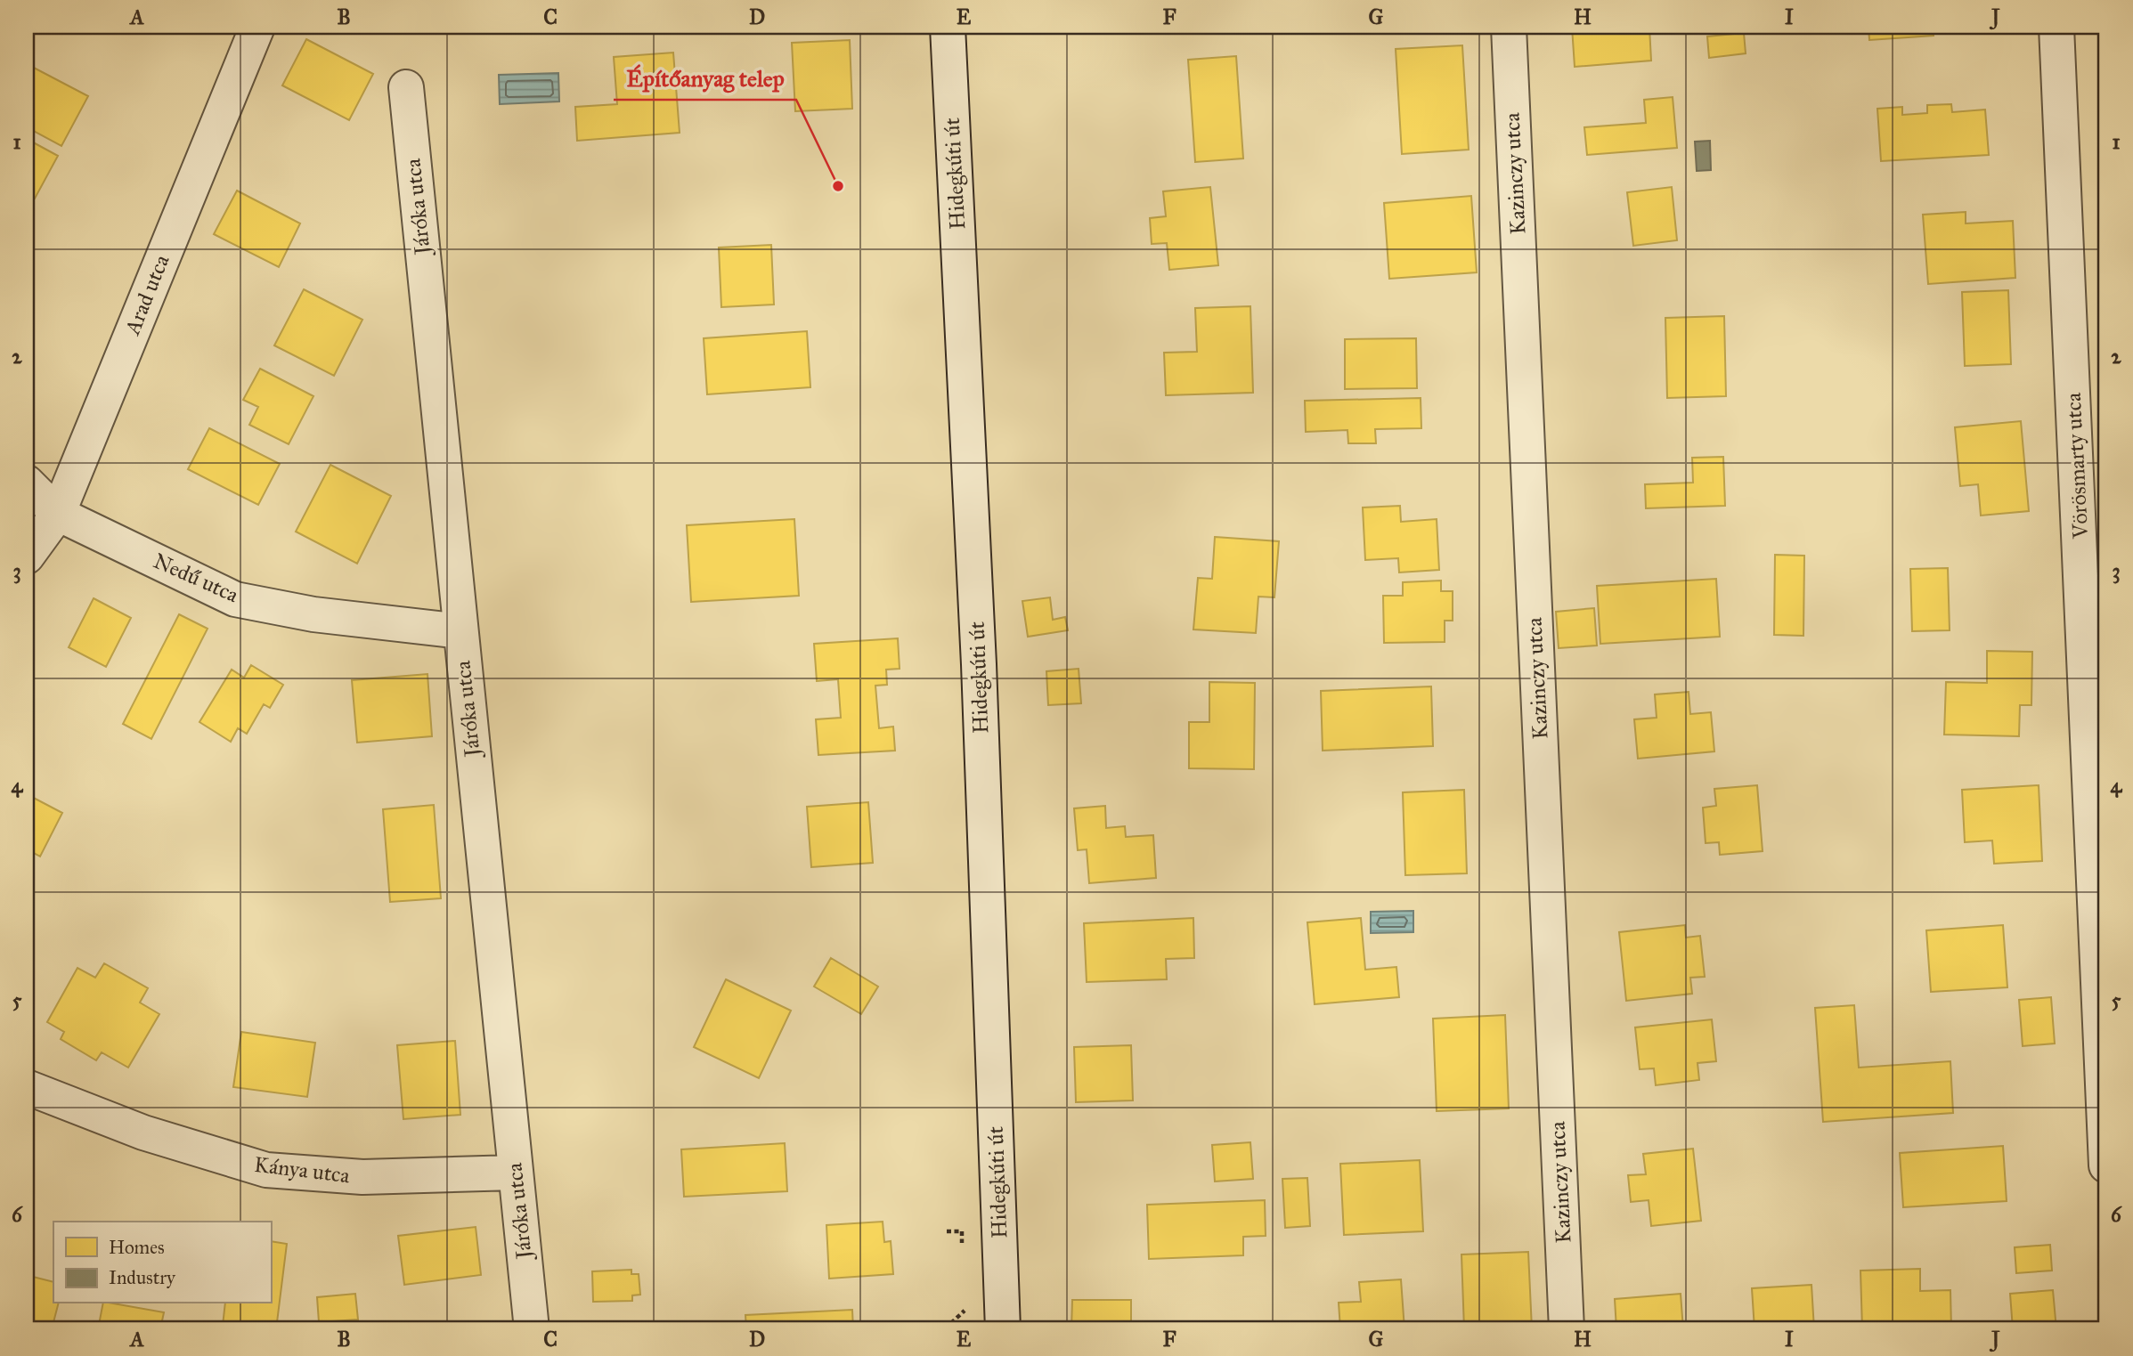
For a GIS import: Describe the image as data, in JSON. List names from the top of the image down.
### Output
{
  "streets": {
    "street": [
      "Hidegkúti út",
      "Kazinczy utca",
      "Járóka utca",
      "Arad utca",
      "Vörösmarty utca",
      "Nedű utca",
      "Kánya utca"
    ]
  },
  "crossings": [
    ["Járóka utca", "Nedű utca"],
    ["Járóka utca", "Kánya utca"],
    ["Arad utca", "Nedű utca"]
  ],
  "places": ["Építőanyag telep"],
  "legend": ["Homes", "Industry"],
  "grid": {
    "columns": [
      "A",
      "B",
      "C",
      "D",
      "E",
      "F",
      "G",
      "H",
      "I",
      "J"
    ],
    "rows": [
      "1",
      "2",
      "3",
      "4",
      "5",
      "6"
    ]
  }
}
